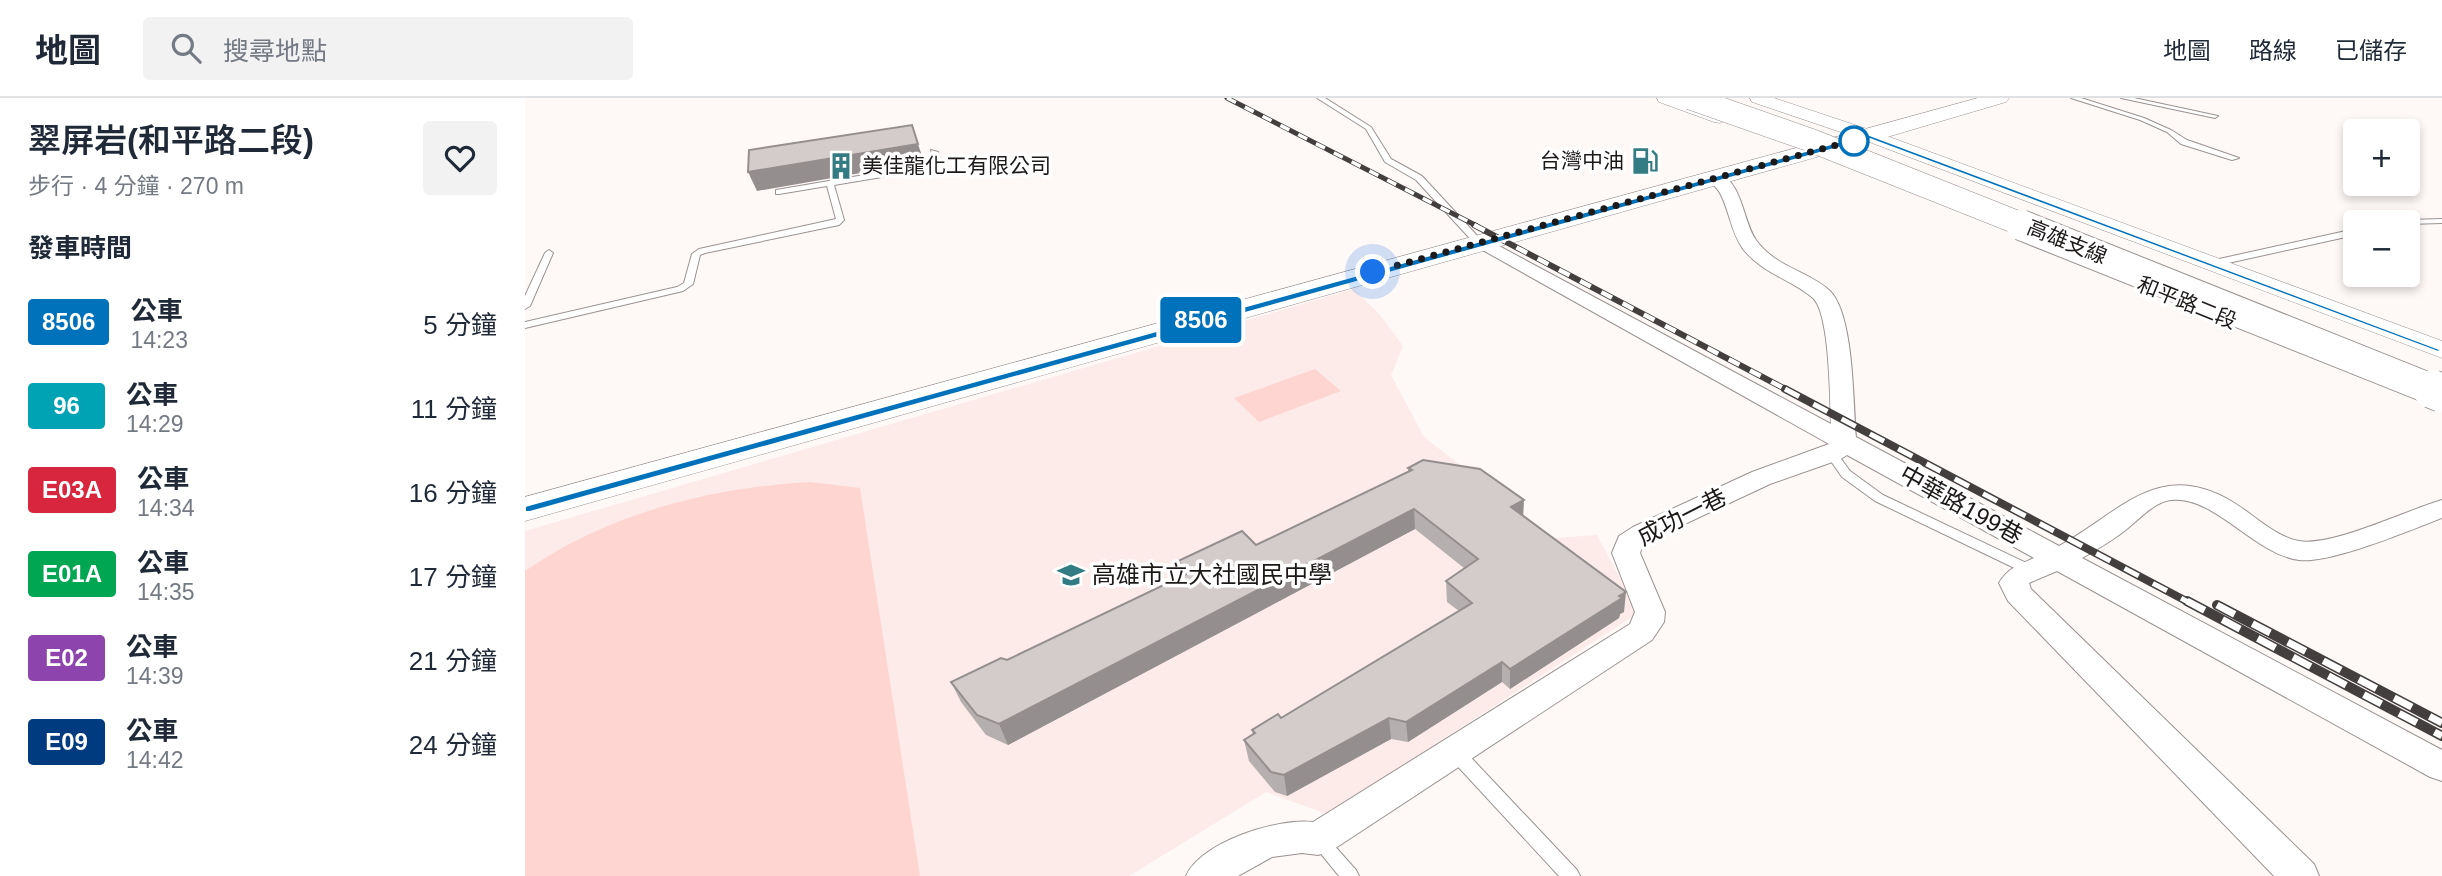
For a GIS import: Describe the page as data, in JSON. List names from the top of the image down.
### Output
{
  "streets": {
    "highway": ["高雄支線"],
    "street": ["和平路二段", "中華路199巷", "成功一巷"]
  },
  "crossings": [
    ["中華路199巷", "成功一巷"]
  ],
  "places": {
    "fuel station": ["台灣中油"],
    "building": ["美佳龍化工有限公司"],
    "school or university": ["高雄市立大社國民中學"]
  },
  "lines": ["bus line 8506"],
  "page": {
    "header": "地圖",
    "search": "搜尋地點",
    "nav": ["地圖", "路線", "已儲存"],
    "heading": [
      ["翠屏岩(和平路二段)", "步行 · 4 分鐘 · 270 m"],
      "發車時間"
    ],
    "on_map": "8506",
    "map_buttons": ["+", "−"],
    "list": [
      {
        "mark": "8506",
        "name": "公車",
        "note": "14:23",
        "value": "5 分鐘"
      },
      {
        "mark": "96",
        "name": "公車",
        "note": "14:29",
        "value": "11 分鐘"
      },
      {
        "mark": "E03A",
        "name": "公車",
        "note": "14:34",
        "value": "16 分鐘"
      },
      {
        "mark": "E01A",
        "name": "公車",
        "note": "14:35",
        "value": "17 分鐘"
      },
      {
        "mark": "E02",
        "name": "公車",
        "note": "14:39",
        "value": "21 分鐘"
      },
      {
        "mark": "E09",
        "name": "公車",
        "note": "14:42",
        "value": "24 分鐘"
      }
    ]
  }
}
